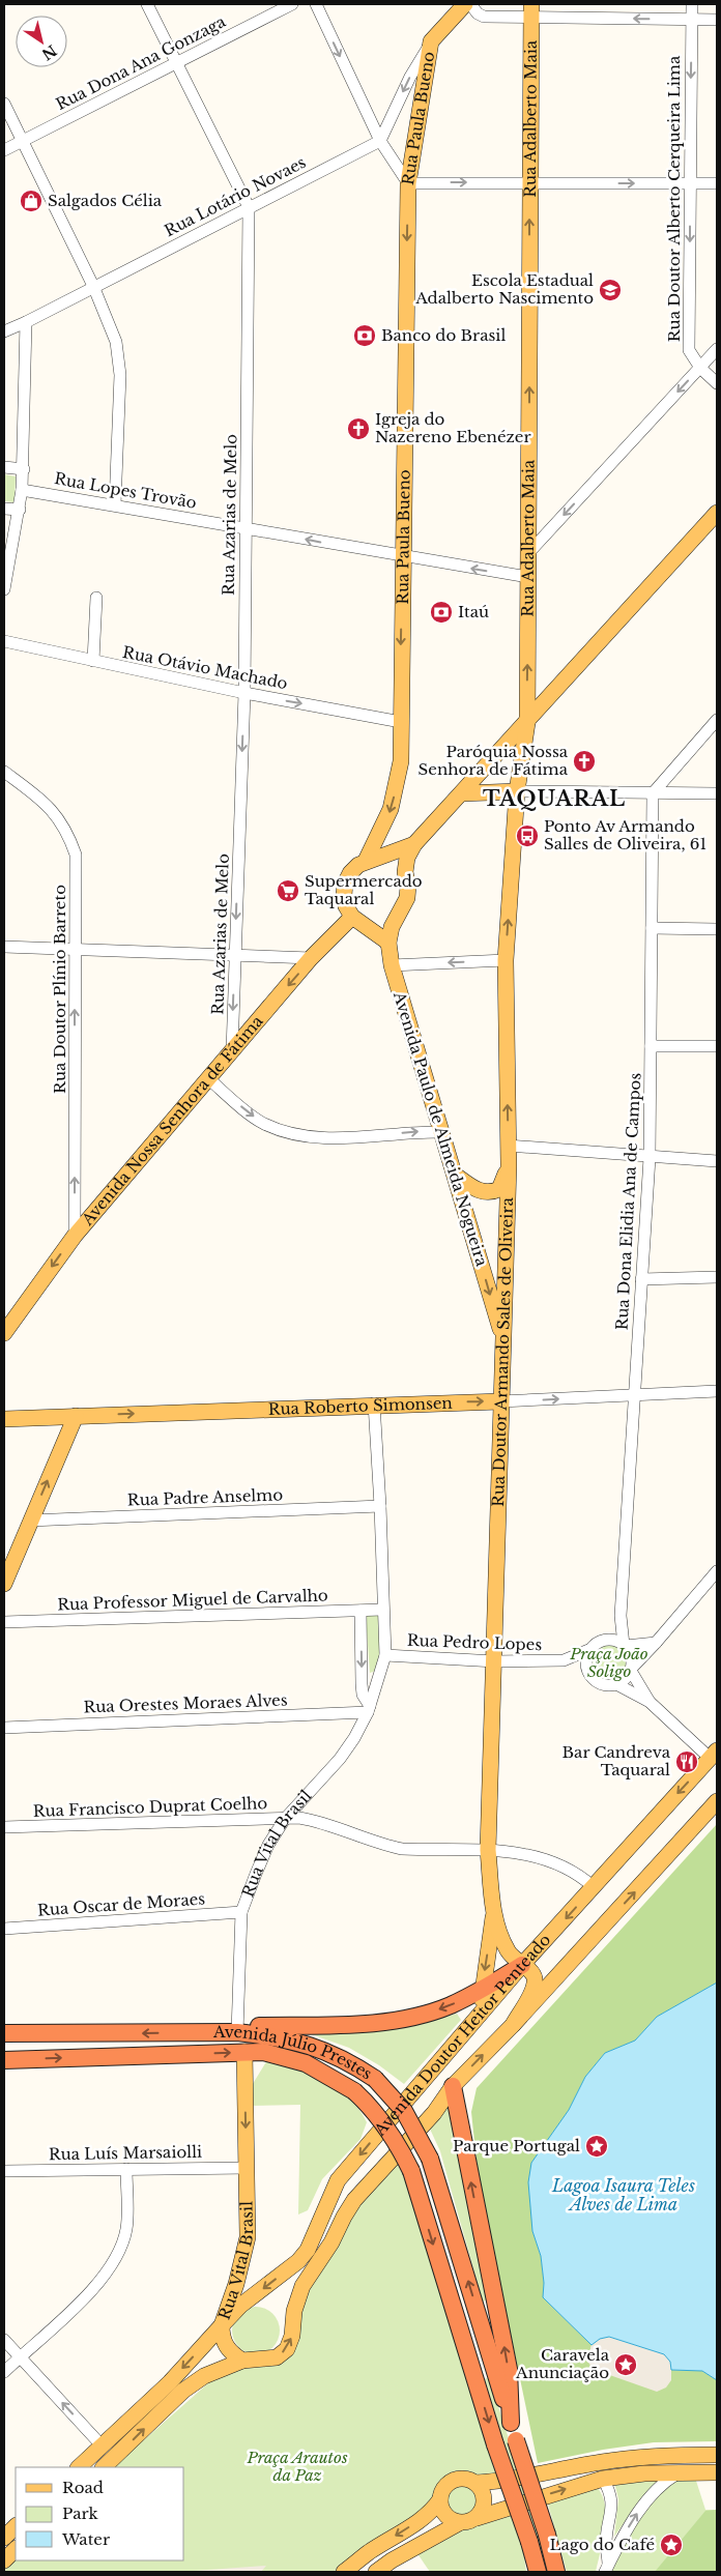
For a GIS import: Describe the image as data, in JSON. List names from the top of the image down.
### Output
{
  "streets": {
    "highway": ["Avenida Júlio Prestes"],
    "main road": [
      "Rua Paula Bueno",
      "Rua Adalberto Maia",
      "Avenida Nossa Senhora de Fátima",
      "Avenida Paulo de Almeida Nogueira",
      "Rua Doutor Armando Sales de Oliveira",
      "Rua Roberto Simonsen",
      "Rua Vital Brasil",
      "Avenida Doutor Heitor Penteado"
    ],
    "street": [
      "Rua Dona Ana Gonzaga",
      "Rua Lotário Novaes",
      "Rua Doutor Alberto Cerqueira Lima",
      "Rua Lopes Trovão",
      "Rua Azarias de Melo",
      "Rua Otávio Machado",
      "Rua Doutor Plínio Barreto",
      "Rua Dona Elidia Ana de Campos",
      "Rua Padre Anselmo",
      "Rua Professor Miguel de Carvalho",
      "Rua Pedro Lopes",
      "Rua Orestes Moraes Alves",
      "Rua Francisco Duprat Coelho",
      "Rua Oscar de Moraes",
      "Rua Luís Marsaiolli"
    ]
  },
  "crossings": [
    ["Rua Dona Ana Gonzaga", "Rua Azarias de Melo"],
    ["Rua Paula Bueno", "Rua Lopes Trovão"],
    ["Rua Paula Bueno", "Rua Otávio Machado"],
    ["Rua Paula Bueno", "Avenida Nossa Senhora de Fátima"],
    ["Rua Adalberto Maia", "Rua Lopes Trovão"],
    ["Rua Adalberto Maia", "Rua Doutor Armando Sales de Oliveira"],
    ["Rua Lotário Novaes", "Rua Azarias de Melo"],
    ["Rua Lopes Trovão", "Rua Azarias de Melo"],
    ["Rua Azarias de Melo", "Rua Otávio Machado"],
    ["Rua Azarias de Melo", "Avenida Nossa Senhora de Fátima"],
    ["Rua Doutor Plínio Barreto", "Avenida Nossa Senhora de Fátima"],
    ["Avenida Paulo de Almeida Nogueira", "Rua Doutor Armando Sales de Oliveira"],
    ["Rua Dona Elidia Ana de Campos", "Rua Roberto Simonsen"],
    ["Rua Dona Elidia Ana de Campos", "Rua Pedro Lopes"],
    ["Rua Doutor Armando Sales de Oliveira", "Rua Roberto Simonsen"],
    ["Rua Doutor Armando Sales de Oliveira", "Rua Pedro Lopes"],
    ["Rua Doutor Armando Sales de Oliveira", "Rua Francisco Duprat Coelho"],
    ["Rua Roberto Simonsen", "Rua Vital Brasil"],
    ["Rua Padre Anselmo", "Rua Vital Brasil"],
    ["Rua Professor Miguel de Carvalho", "Rua Vital Brasil"],
    ["Rua Pedro Lopes", "Rua Vital Brasil"],
    ["Rua Orestes Moraes Alves", "Rua Vital Brasil"],
    ["Rua Francisco Duprat Coelho", "Rua Vital Brasil"],
    ["Rua Francisco Duprat Coelho", "Avenida Doutor Heitor Penteado"],
    ["Rua Vital Brasil", "Rua Oscar de Moraes"],
    ["Rua Vital Brasil", "Avenida Doutor Heitor Penteado"],
    ["Rua Vital Brasil", "Avenida Júlio Prestes"],
    ["Rua Vital Brasil", "Rua Luís Marsaiolli"]
  ],
  "one_way": [
    "Rua Paula Bueno",
    "Rua Adalberto Maia",
    "Rua Doutor Alberto Cerqueira Lima",
    "Rua Lopes Trovão",
    "Rua Otávio Machado",
    "Rua Doutor Plínio Barreto",
    "Avenida Nossa Senhora de Fátima",
    "Avenida Paulo de Almeida Nogueira",
    "Rua Roberto Simonsen"
  ],
  "districts": ["TAQUARAL"],
  "water": ["Lagoa Isaura Teles Alves de Lima"],
  "parks": ["Praça João Soligo", "Praça Arautos da Paz"],
  "places": {
    "shop": ["Salgados Célia"],
    "school or university": ["Escola Estadual Adalberto Nascimento"],
    "bank": ["Banco do Brasil", "Itaú"],
    "church": ["Igreja do Nazereno Ebenézer", "Paróquia Nossa Senhora de Fátima"],
    "bus stop": ["Ponto Av Armando Salles de Oliveira, 61"],
    "supermarket": ["Supermercado Taquaral"],
    "restaurant": ["Bar Candreva Taquaral"],
    "place": ["Parque Portugal", "Caravela Anunciação", "Lago do Café"]
  },
  "legend": ["Road", "Park", "Water"],
  "north": "bottom right"
}
